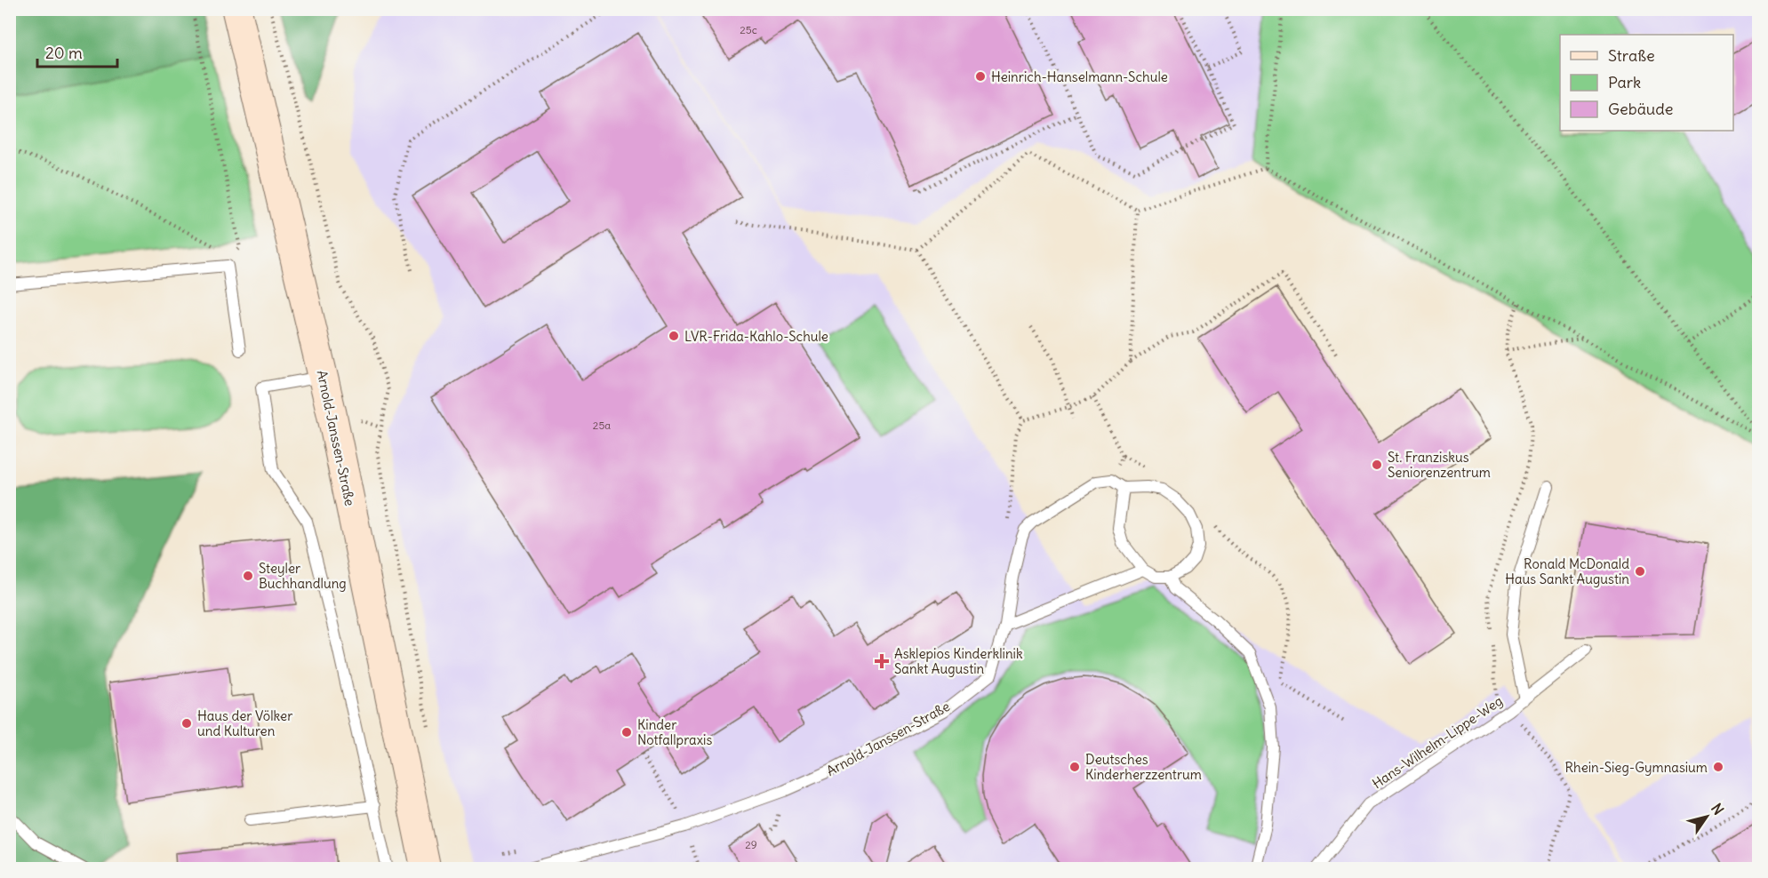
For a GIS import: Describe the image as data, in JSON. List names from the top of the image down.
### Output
{
  "streets": {
    "main road": ["Arnold-Janssen-Straße"],
    "lane": ["Hans-Wilhelm-Lippe-Weg"]
  },
  "places": {
    "other": [
      "Heinrich-Hanselmann-Schule",
      "LVR-Frida-Kahlo-Schule",
      "St. Franziskus Seniorenzentrum",
      "Ronald McDonald Haus Sankt Augustin",
      "Steyler Buchhandlung",
      "Haus der Völker und Kulturen",
      "Kinder Notfallpraxis",
      "Deutsches Kinderherzzentrum",
      "Rhein-Sieg-Gymnasium"
    ],
    "health": ["Asklepios Kinderklinik Sankt Augustin"]
  },
  "house_numbers": ["25c", "25a", "29"],
  "legend": ["Straße", "Park", "Gebäude"],
  "scale_bar": "20 m",
  "north": "top right"
}
